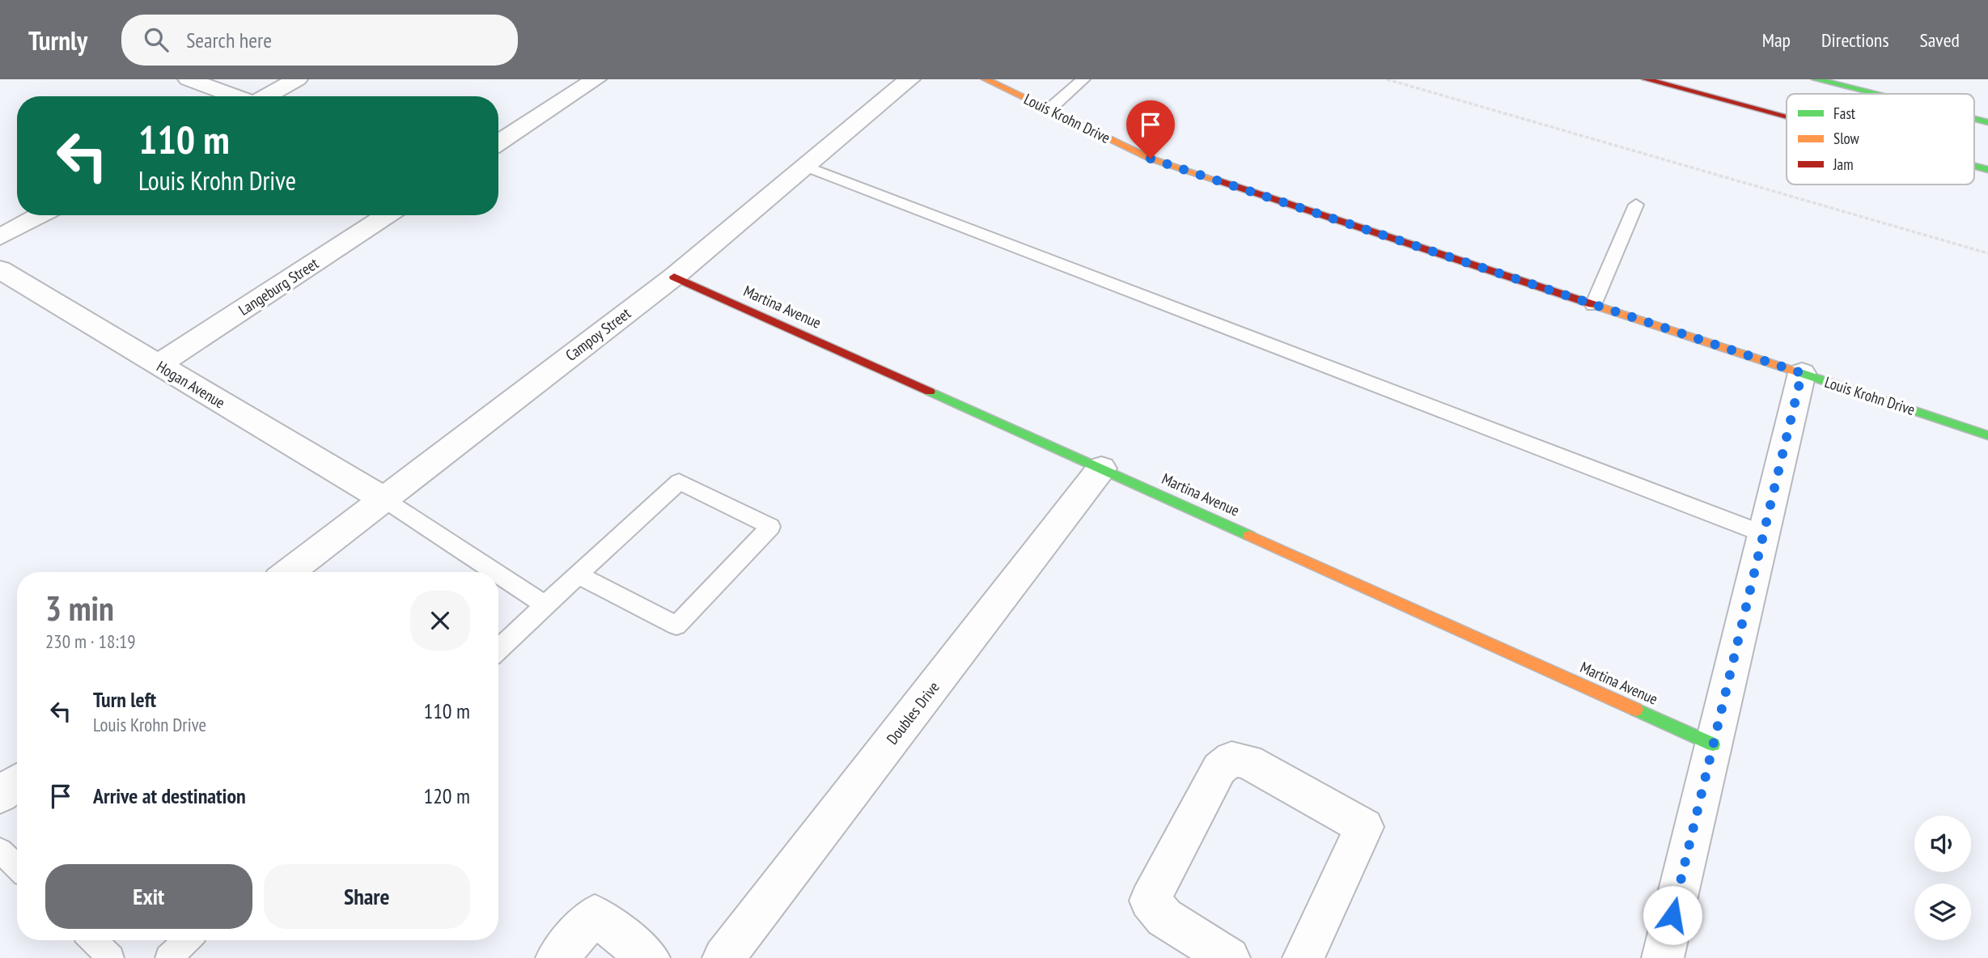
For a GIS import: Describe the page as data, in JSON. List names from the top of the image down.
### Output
{
  "streets": {
    "main road": ["Louis Krohn Drive", "Martina Avenue"],
    "street": [
      "Langeburg Street",
      "Campoy Street",
      "Hogan Avenue",
      "Doubles Drive"
    ]
  },
  "crossings": [
    ["Langeburg Street", "Hogan Avenue"],
    ["Martina Avenue", "Campoy Street"],
    ["Martina Avenue", "Doubles Drive"],
    ["Campoy Street", "Hogan Avenue"]
  ],
  "legend": ["Fast", "Slow", "Jam"],
  "page": {
    "header": "Turnly",
    "search": "Search here",
    "nav": ["Map", "Directions", "Saved"],
    "turn": ["110 m", "Louis Krohn Drive"],
    "heading": ["3 min", "230 m · 18:19"],
    "list": [
      {
        "name": "Turn left",
        "note": "Louis Krohn Drive",
        "value": "110 m"
      },
      {
        "name": "Arrive at destination",
        "value": "120 m"
      }
    ],
    "buttons": ["Exit", "Share"]
  }
}
